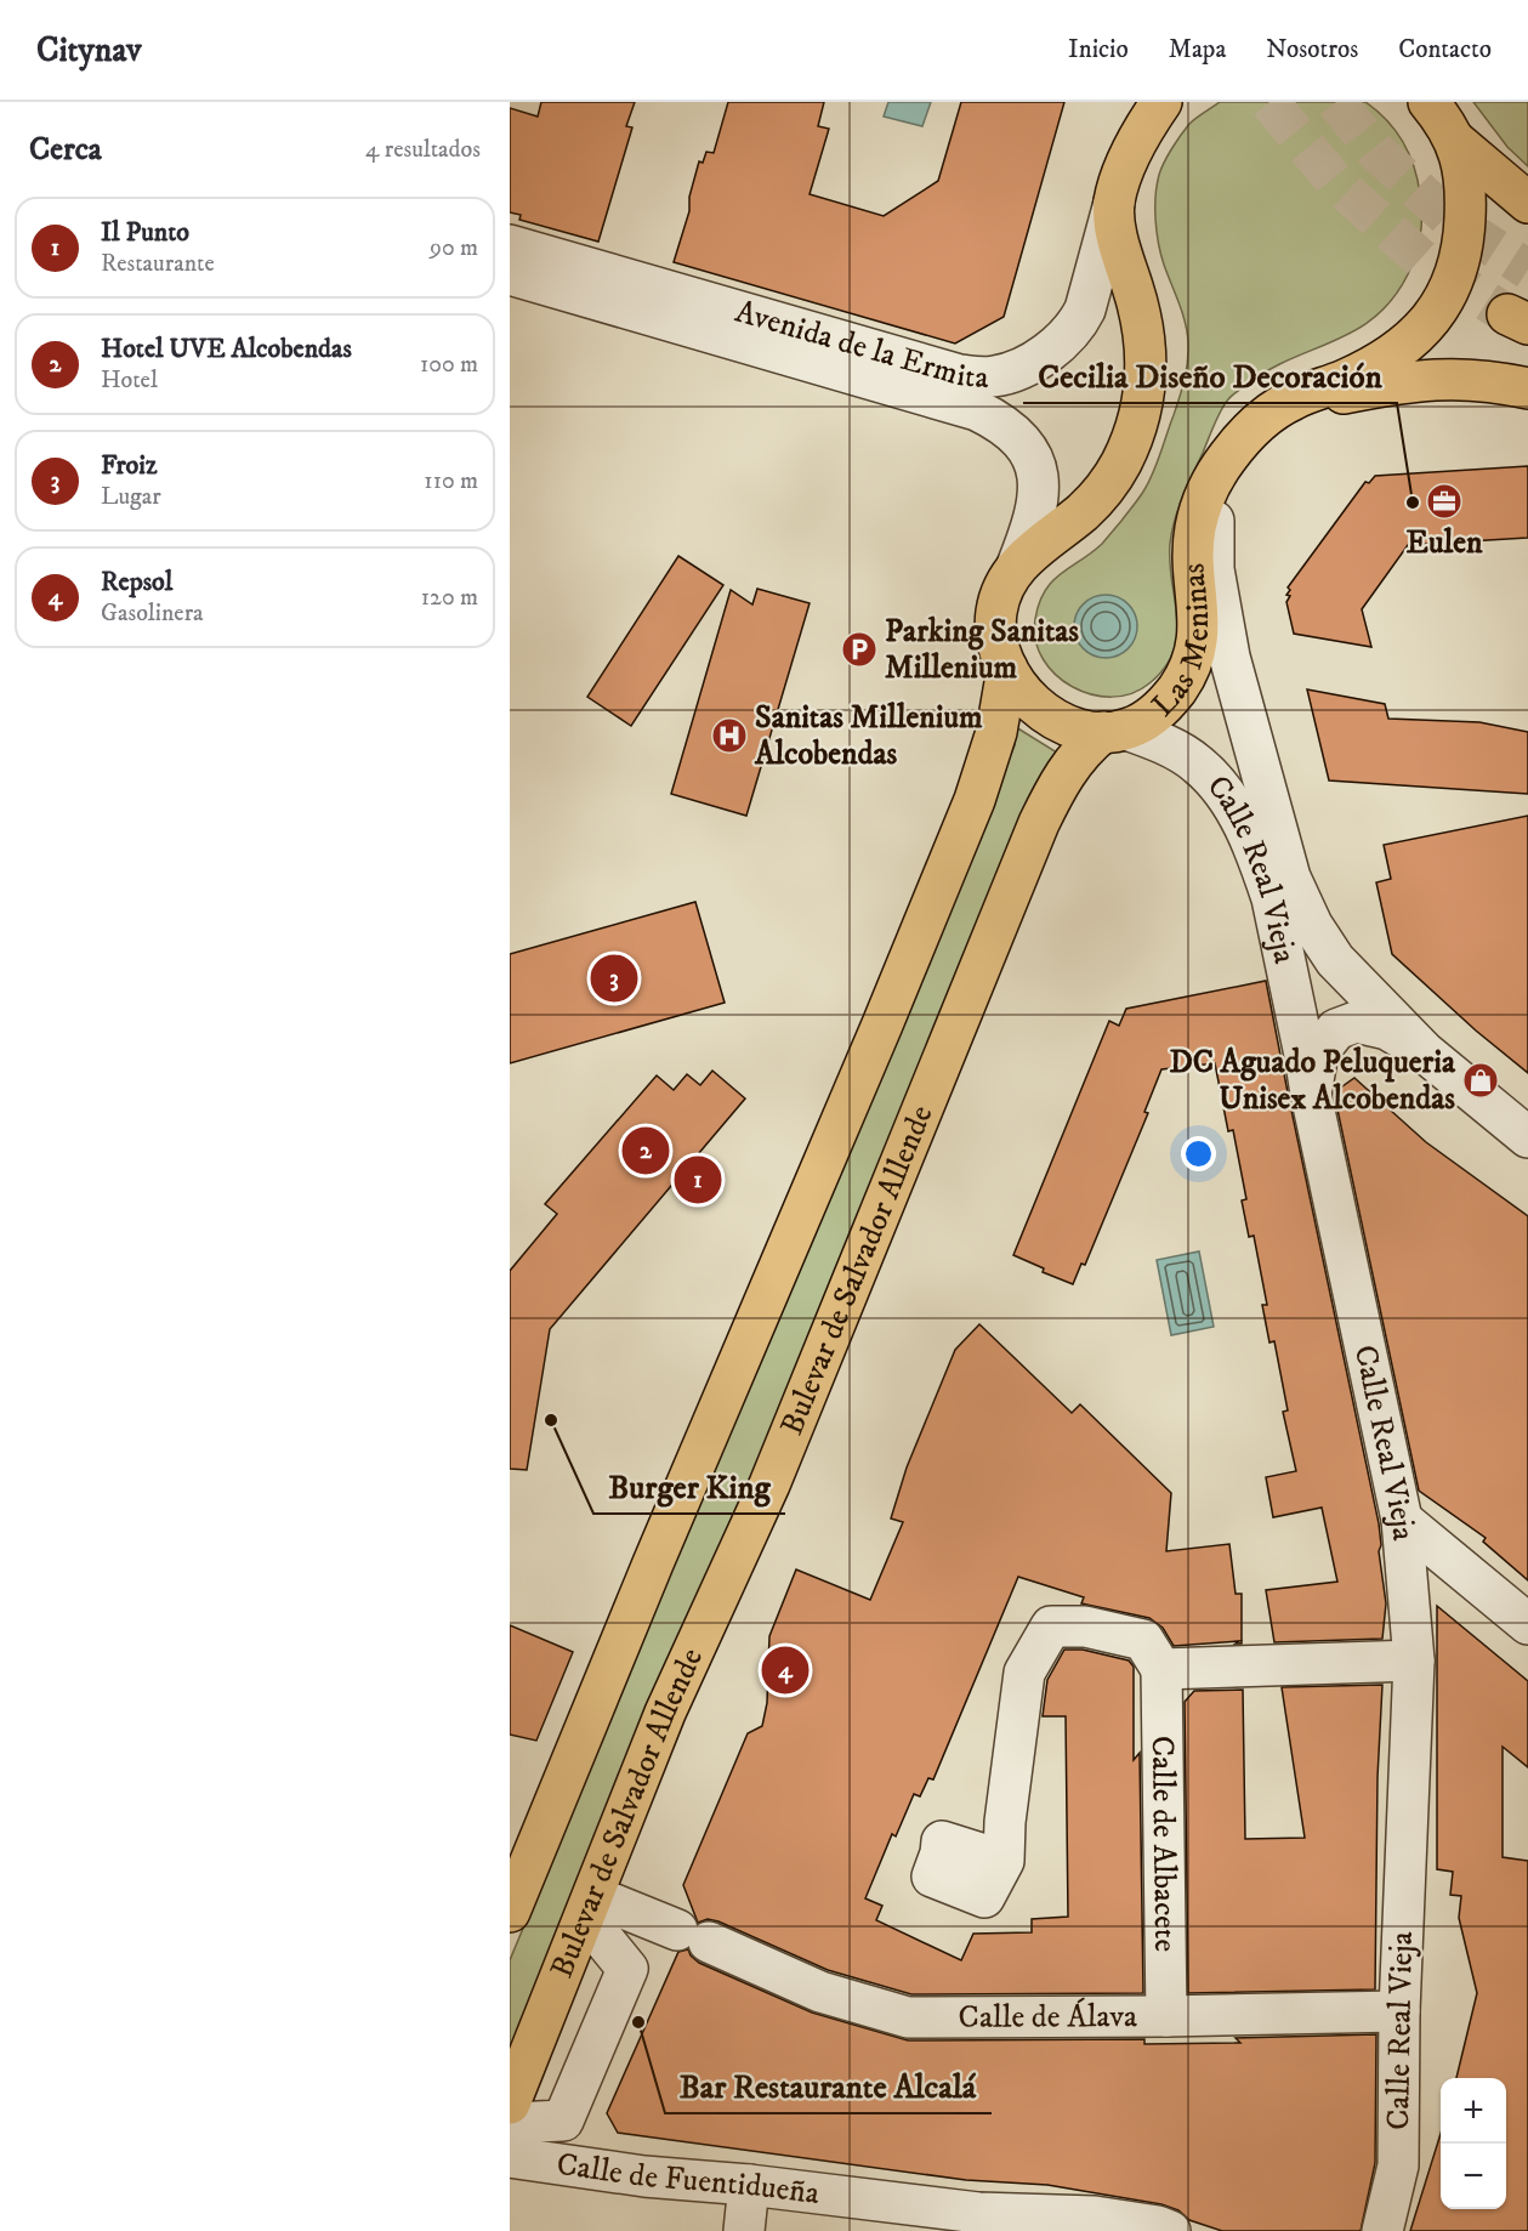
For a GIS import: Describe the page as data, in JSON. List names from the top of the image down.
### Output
{
  "streets": {
    "main road": ["Las Meninas", "Bulevar de Salvador Allende"],
    "street": [
      "Avenida de la Ermita",
      "Calle Real Vieja",
      "Calle de Albacete",
      "Calle de Álava",
      "Calle de Fuentidueña"
    ]
  },
  "crossings": [
    ["Avenida de la Ermita", "Las Meninas"],
    ["Las Meninas", "Calle Real Vieja"],
    ["Las Meninas", "Bulevar de Salvador Allende"],
    ["Calle Real Vieja", "Bulevar de Salvador Allende"],
    ["Calle Real Vieja", "Calle de Álava"],
    ["Bulevar de Salvador Allende", "Calle de Álava"],
    ["Calle de Albacete", "Calle de Álava"]
  ],
  "places": {
    "office": ["Eulen"],
    "other": ["Cecilia Diseño Decoración", "Burger King", "Bar Restaurante Alcalá"],
    "parking": ["Parking Sanitas Millenium"],
    "hospital": ["Sanitas Millenium Alcobendas"],
    "shop": ["DC Aguado Peluqueria Unisex Alcobendas"]
  },
  "page": {
    "header": "Citynav",
    "nav": [
      "Inicio",
      "Mapa",
      "Nosotros",
      "Contacto"
    ],
    "heading": ["Cerca", "4 resultados"],
    "list": [
      {
        "mark": "1",
        "name": "Il Punto",
        "note": "Restaurante",
        "value": "90 m"
      },
      {
        "mark": "2",
        "name": "Hotel UVE Alcobendas",
        "note": "Hotel",
        "value": "100 m"
      },
      {
        "mark": "3",
        "name": "Froiz",
        "note": "Lugar",
        "value": "110 m"
      },
      {
        "mark": "4",
        "name": "Repsol",
        "note": "Gasolinera",
        "value": "120 m"
      }
    ],
    "pins": [
      "3",
      "2",
      "1",
      "4"
    ],
    "map_buttons": ["+", "−"]
  }
}
